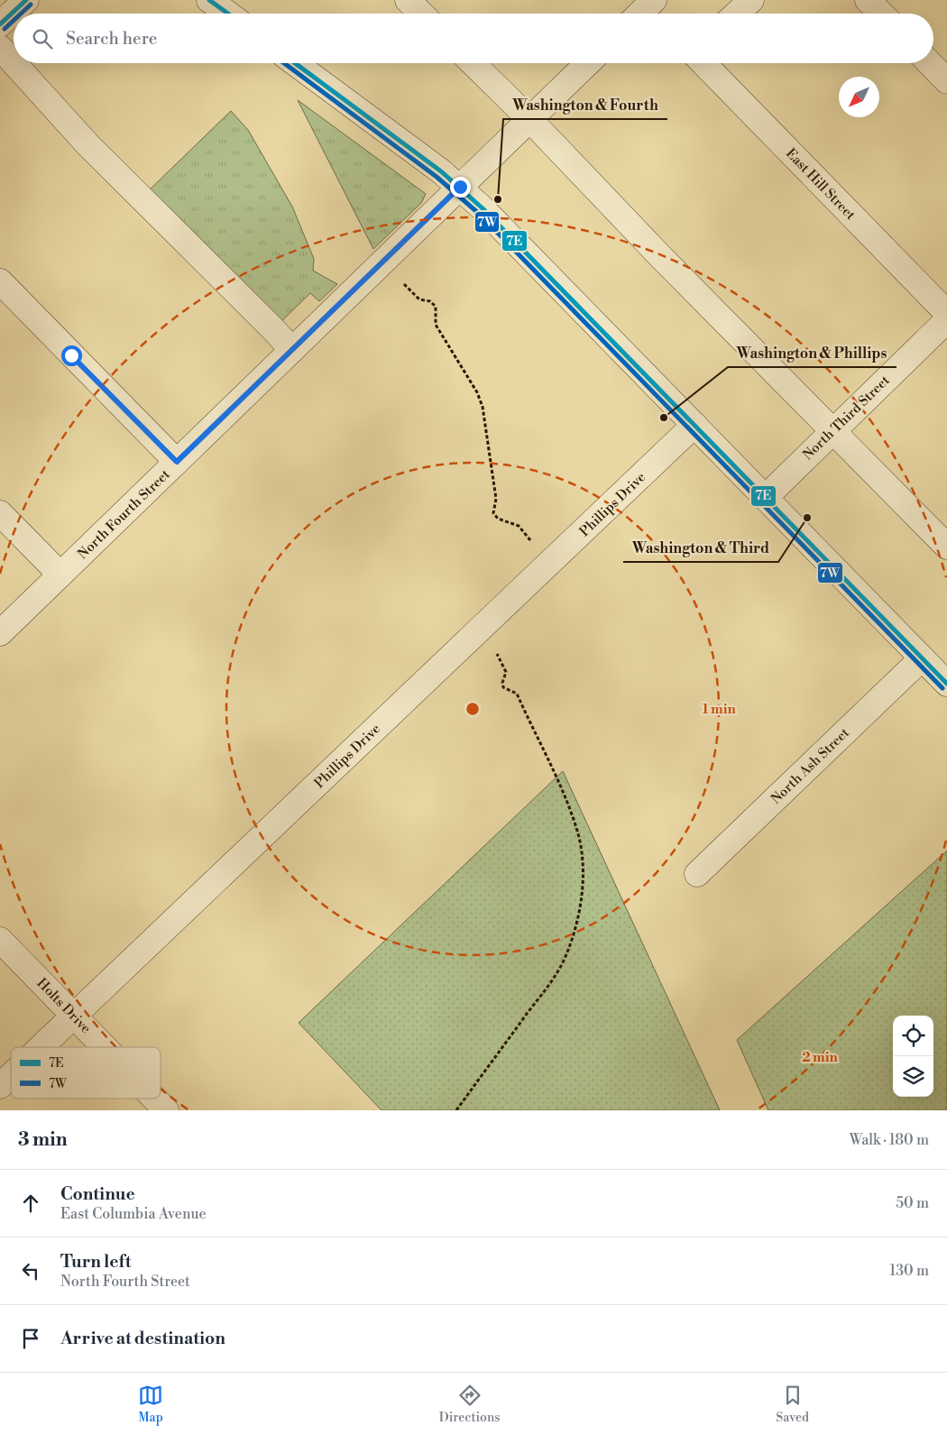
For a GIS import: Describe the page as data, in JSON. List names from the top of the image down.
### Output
{
  "streets": {
    "street": [
      "East Hill Street",
      "North Third Street",
      "Phillips Drive",
      "North Fourth Street",
      "North Ash Street",
      "Holts Drive"
    ]
  },
  "crossings": [
    ["Phillips Drive", "Holts Drive"]
  ],
  "places": ["Washington & Fourth", "Washington & Phillips", "Washington & Third"],
  "lines": ["transit line 7E", "transit line 7W"],
  "legend": ["7E", "7W"],
  "north": "bottom left",
  "page": {
    "search": "Search here",
    "heading": ["3 min", "Walk · 180 m"],
    "list": [
      ["Continue", "East Columbia Avenue", "50 m"],
      ["Turn left", "North Fourth Street", "130 m"],
      "Arrive at destination"
    ],
    "nav": ["Map", "Directions", "Saved"]
  },
  "rings": ["1 min", "2 min"]
}
